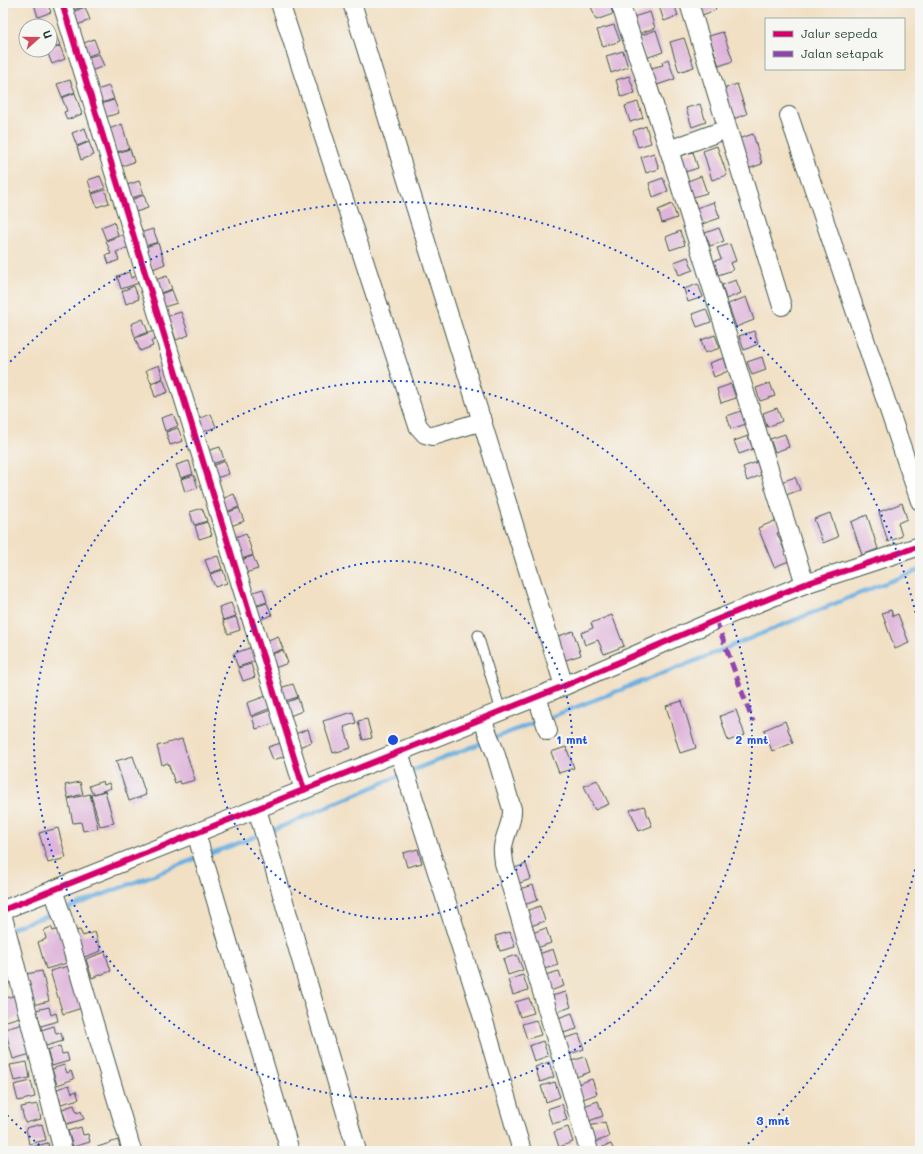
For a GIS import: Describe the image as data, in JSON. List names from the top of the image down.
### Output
{
  "legend": ["Jalur sepeda", "Jalan setapak"],
  "north": "right",
  "rings": ["1 mnt", "2 mnt", "3 mnt"]
}
